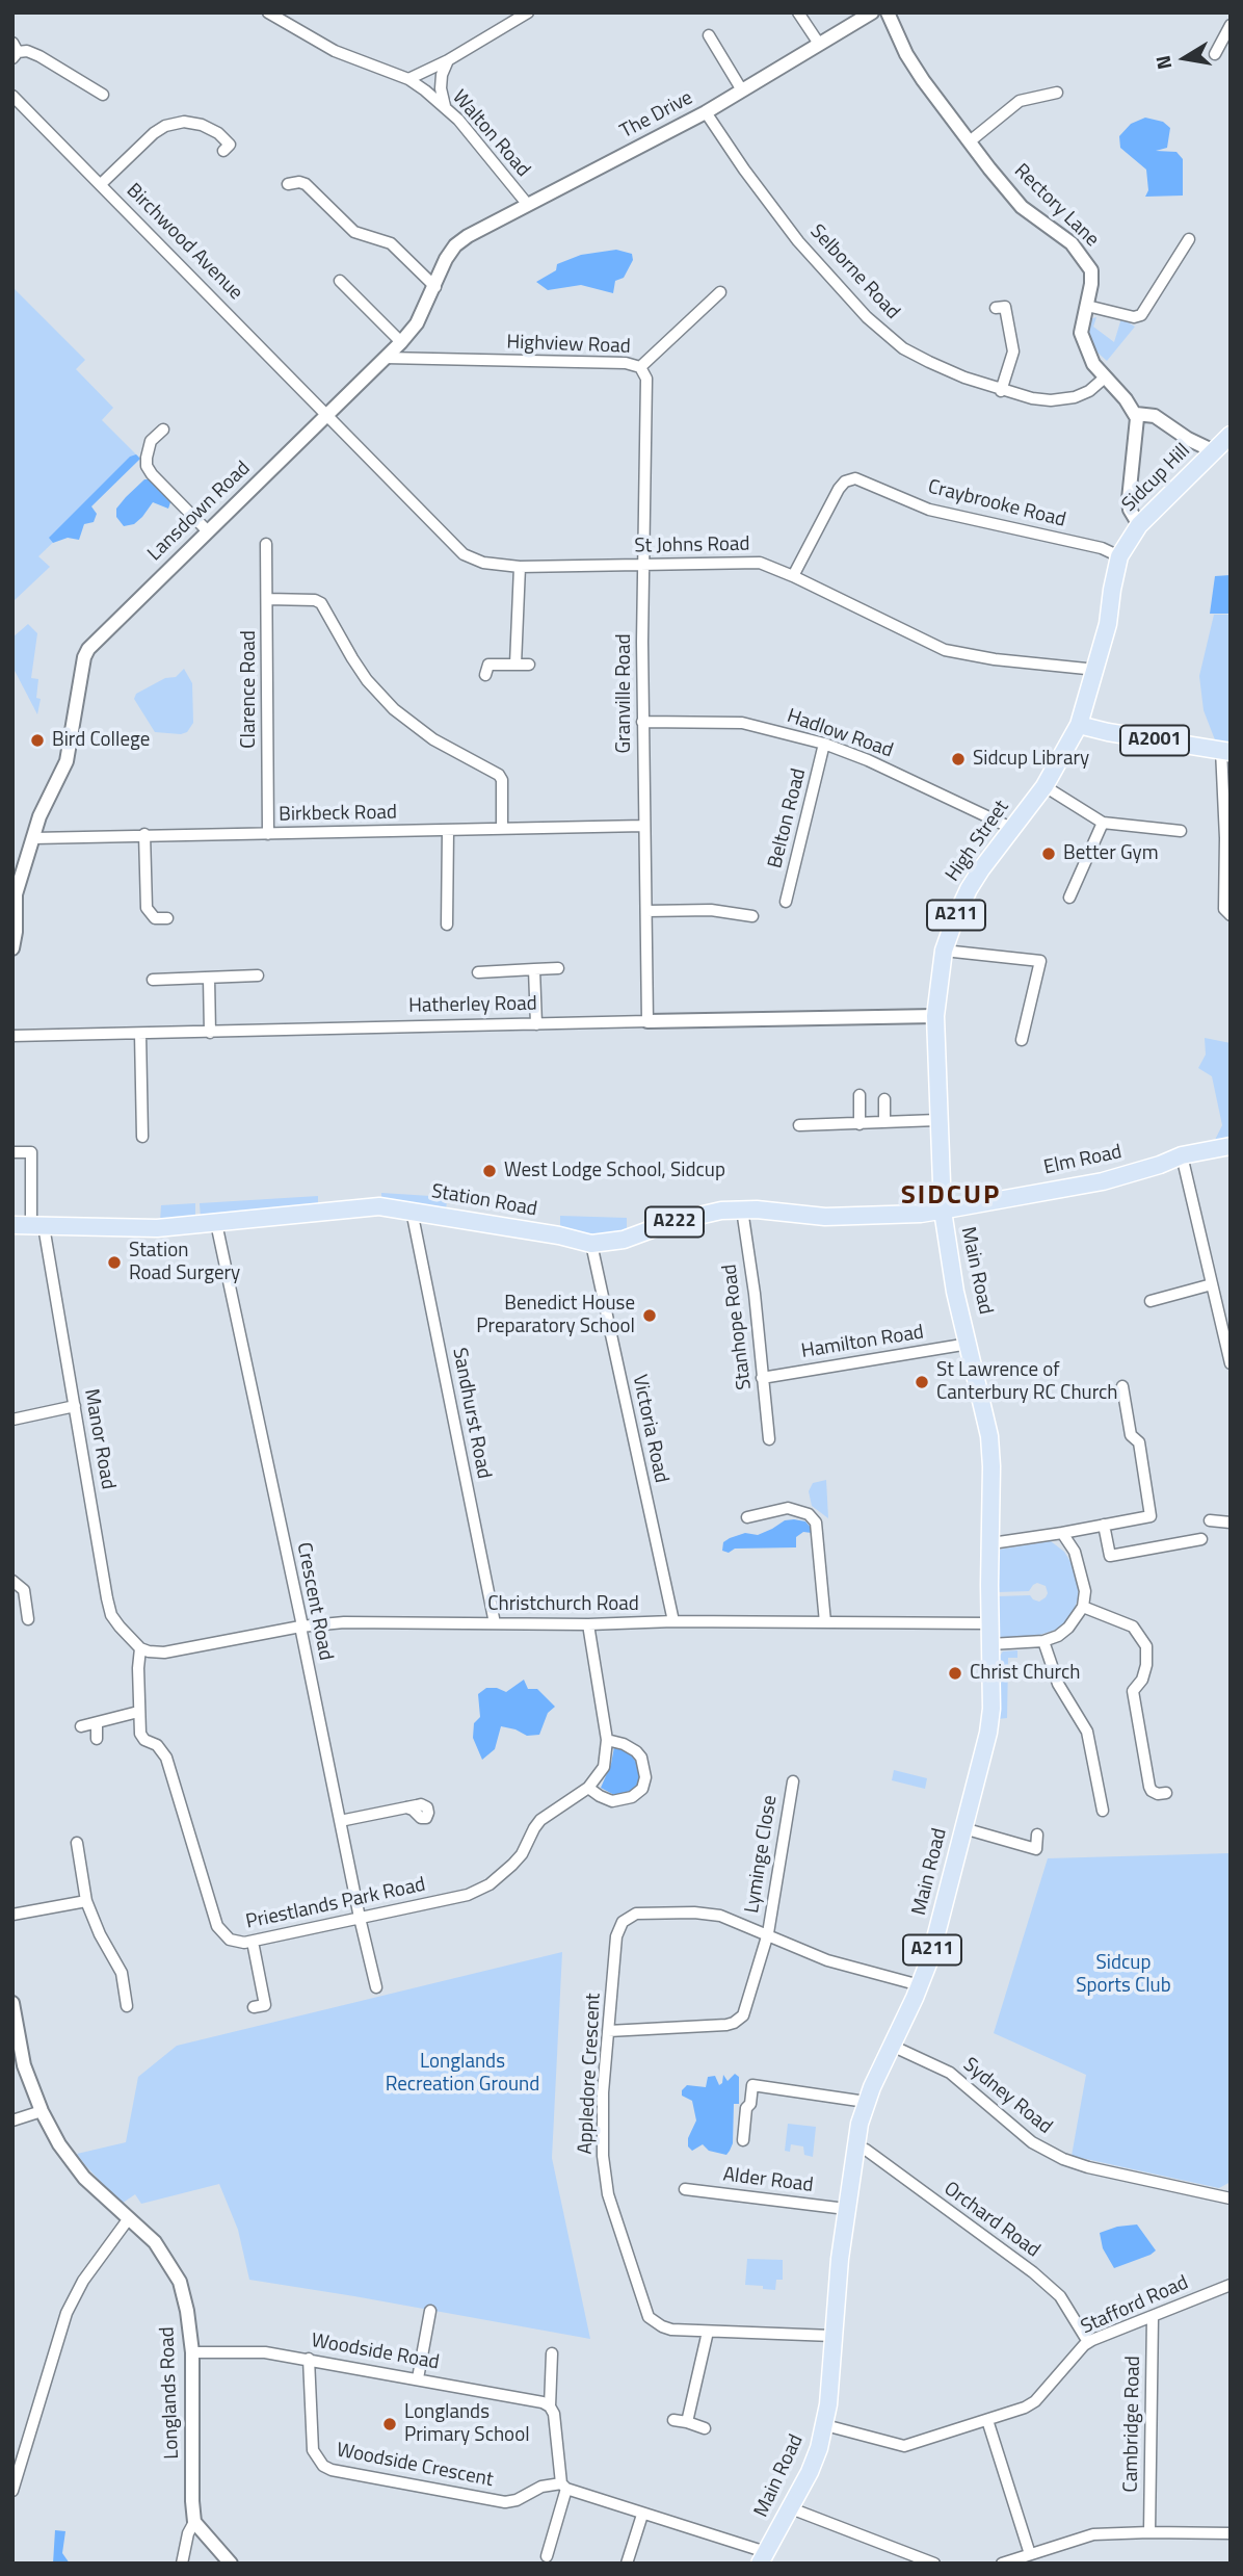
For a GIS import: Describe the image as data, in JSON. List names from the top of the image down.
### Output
{
  "streets": {
    "main road": [
      "Sidcup Hill",
      "A2001",
      "High Street",
      "A211",
      "Elm Road",
      "Station Road",
      "A222",
      "Main Road"
    ],
    "street": [
      "The Drive",
      "Walton Road",
      "Rectory Lane",
      "Birchwood Avenue",
      "Selborne Road",
      "Highview Road",
      "Craybrooke Road",
      "Lansdown Road",
      "St Johns Road",
      "Clarence Road",
      "Granville Road",
      "Hadlow Road",
      "Birkbeck Road",
      "Belton Road",
      "Hatherley Road",
      "Stanhope Road",
      "Hamilton Road",
      "Sandhurst Road",
      "Victoria Road",
      "Manor Road",
      "Crescent Road",
      "Christchurch Road",
      "Lyminge Close",
      "Priestlands Park Road",
      "Appledore Crescent",
      "Sydney Road",
      "Alder Road",
      "Orchard Road",
      "Stafford Road",
      "Woodside Road",
      "Longlands Road",
      "Cambridge Road",
      "Woodside Crescent"
    ]
  },
  "crossings": [
    ["The Drive", "Walton Road"],
    ["The Drive", "Selborne Road"],
    ["The Drive", "Lansdown Road"],
    ["Rectory Lane", "Selborne Road"],
    ["Birchwood Avenue", "Lansdown Road"],
    ["Birchwood Avenue", "St Johns Road"],
    ["Highview Road", "Lansdown Road"],
    ["Highview Road", "Granville Road"],
    ["Sidcup Hill", "Craybrooke Road"],
    ["Sidcup Hill", "High Street"],
    ["Craybrooke Road", "St Johns Road"],
    ["Craybrooke Road", "High Street"],
    ["Lansdown Road", "St Johns Road"],
    ["Lansdown Road", "Birkbeck Road"],
    ["St Johns Road", "Granville Road"],
    ["St Johns Road", "High Street"],
    ["Clarence Road", "Birkbeck Road"],
    ["Granville Road", "Hadlow Road"],
    ["Granville Road", "Birkbeck Road"],
    ["Granville Road", "Hatherley Road"],
    ["Hadlow Road", "Belton Road"],
    ["Hadlow Road", "High Street"],
    ["A2001", "High Street"],
    ["High Street", "Hatherley Road"],
    ["High Street", "Elm Road"],
    ["High Street", "Station Road"],
    ["High Street", "Main Road"],
    ["Elm Road", "Station Road"],
    ["Elm Road", "Main Road"],
    ["Station Road", "Main Road"],
    ["Station Road", "Stanhope Road"],
    ["Station Road", "Sandhurst Road"],
    ["Station Road", "Victoria Road"],
    ["Station Road", "Manor Road"],
    ["Station Road", "Crescent Road"],
    ["Main Road", "Hamilton Road"],
    ["Main Road", "Christchurch Road"],
    ["Main Road", "Appledore Crescent"],
    ["Main Road", "Sydney Road"],
    ["Main Road", "Alder Road"],
    ["Main Road", "Orchard Road"],
    ["Main Road", "Stafford Road"],
    ["Stanhope Road", "Hamilton Road"],
    ["Sandhurst Road", "Christchurch Road"],
    ["Victoria Road", "Christchurch Road"],
    ["Manor Road", "Christchurch Road"],
    ["Manor Road", "Priestlands Park Road"],
    ["Crescent Road", "Christchurch Road"],
    ["Crescent Road", "Priestlands Park Road"],
    ["Christchurch Road", "Priestlands Park Road"],
    ["Lyminge Close", "Appledore Crescent"],
    ["Orchard Road", "Stafford Road"],
    ["Stafford Road", "Cambridge Road"],
    ["Woodside Road", "Longlands Road"],
    ["Woodside Road", "Woodside Crescent"]
  ],
  "districts": ["SIDCUP"],
  "parks": ["Sidcup Sports Club", "Longlands Recreation Ground"],
  "places": [
    "Bird College",
    "Sidcup Library",
    "Better Gym",
    "West Lodge School, Sidcup",
    "Station Road Surgery",
    "Benedict House Preparatory School",
    "St Lawrence of Canterbury RC Church",
    "Christ Church",
    "Longlands Primary School"
  ],
  "north": "left"
}
